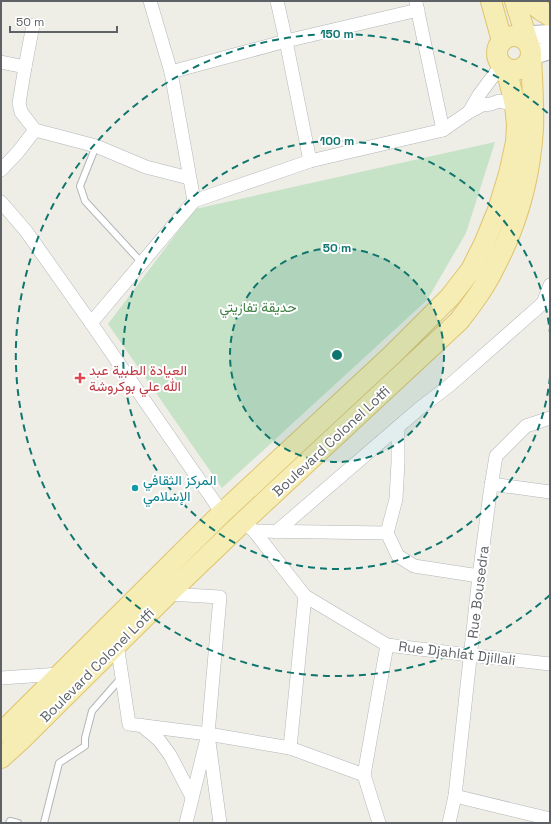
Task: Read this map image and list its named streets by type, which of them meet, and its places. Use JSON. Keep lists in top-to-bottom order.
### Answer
{
  "streets": {
    "main road": ["Boulevard Colonel Lotfi"],
    "street": ["Rue Bousedra", "Rue Djahlat Djillali"]
  },
  "crossings": [
    ["Boulevard Colonel Lotfi", "Rue Djahlat Djillali"],
    ["Rue Bousedra", "Rue Djahlat Djillali"]
  ],
  "parks": ["حديقة تفاريتي"],
  "places": {
    "health": ["العيادة الطبية عبد الله علي بوكروشة"],
    "other": ["المركز الثقافي الإسلامي"]
  },
  "scale_bar": "50 m",
  "rings": ["150 m", "100 m", "50 m"]
}
